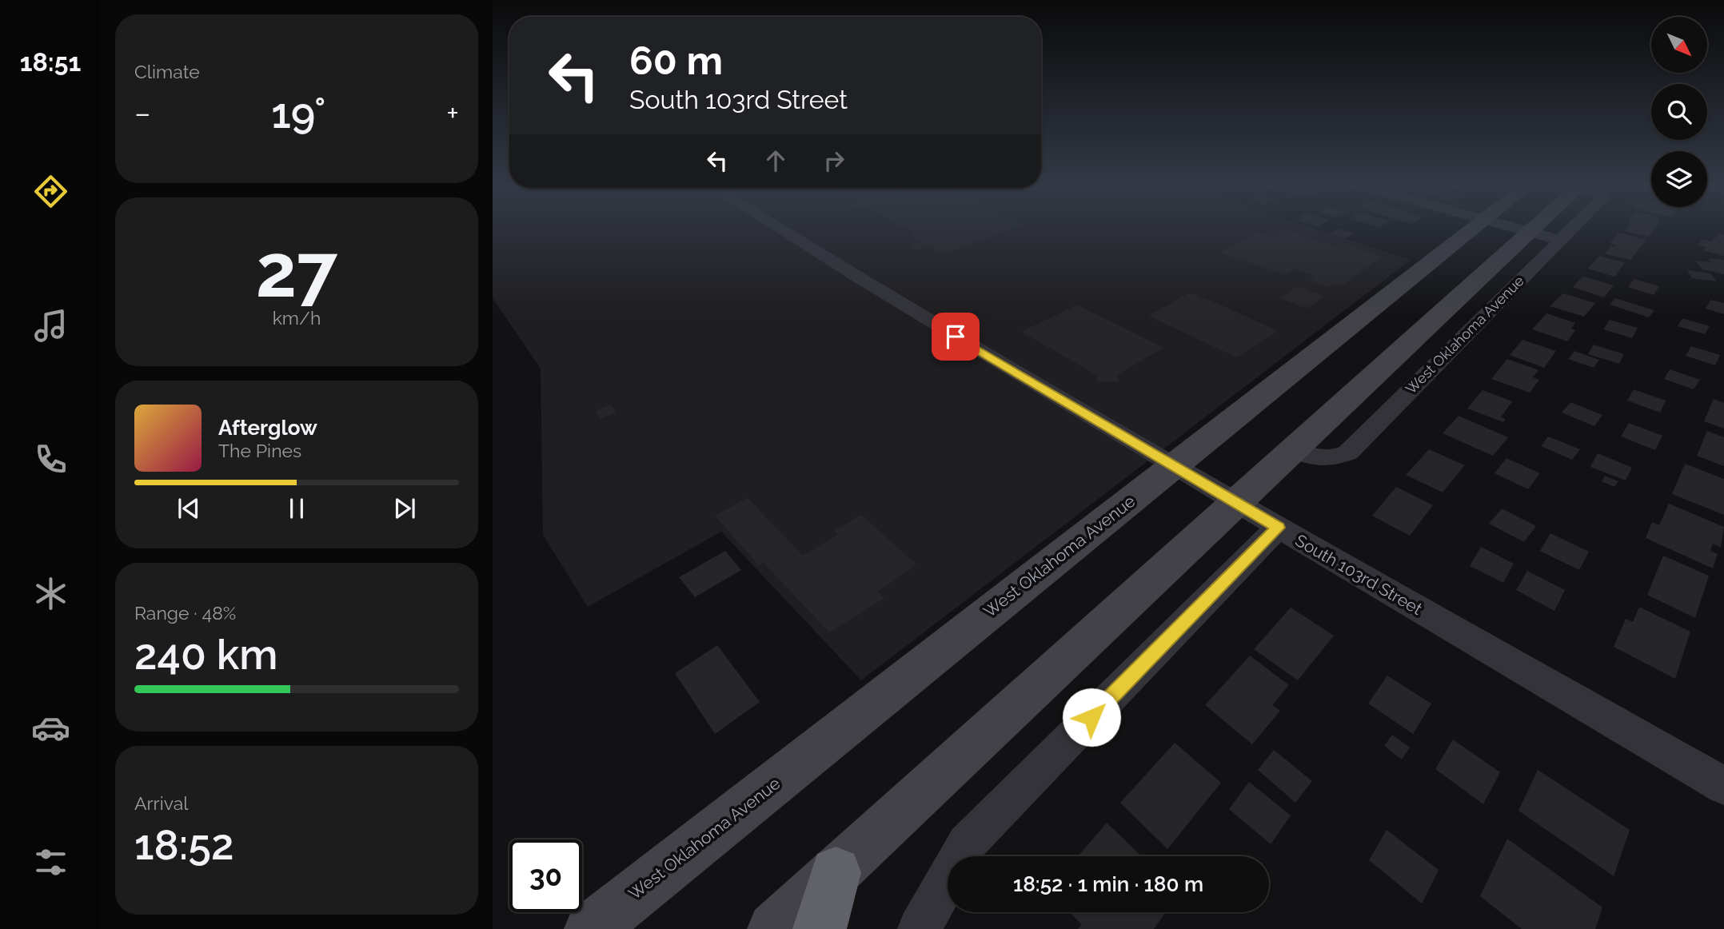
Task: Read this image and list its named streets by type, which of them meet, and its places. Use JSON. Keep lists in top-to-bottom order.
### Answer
{
  "streets": {
    "main road": ["West Oklahoma Avenue"],
    "street": ["South 103rd Street"]
  },
  "crossings": [
    ["West Oklahoma Avenue", "South 103rd Street"]
  ],
  "north": "bottom right",
  "page": {
    "tabs": "18:51",
    "tile": [
      "Climate",
      ["27", "km/h"],
      ["Range · 48%", "240 km"],
      ["Arrival", "18:52"]
    ],
    "turn": ["60 m", "South 103rd Street"],
    "heat": ["−", "19°", "+"],
    "song": ["Afterglow", "The Pines"],
    "limit": "30",
    "trip": "18:52 · 1 min · 180 m"
  }
}
